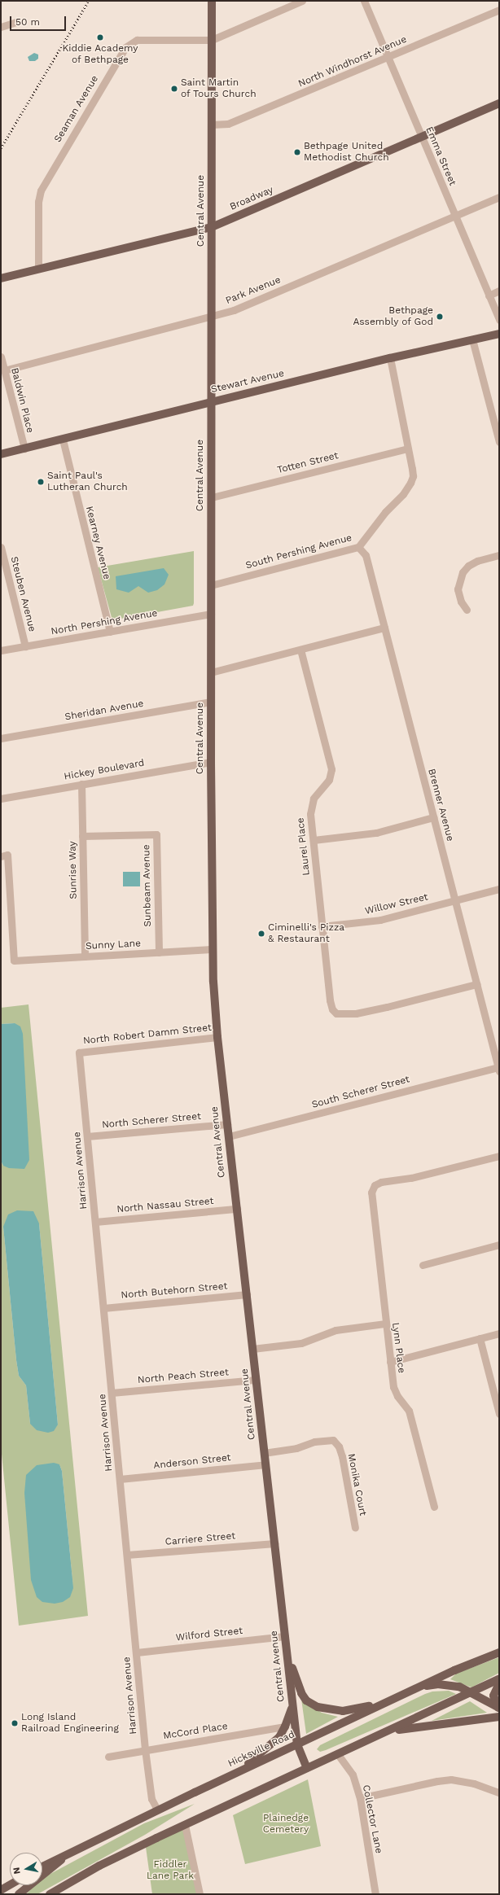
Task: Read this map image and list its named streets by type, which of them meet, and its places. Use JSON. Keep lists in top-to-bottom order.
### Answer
{
  "streets": {
    "main road": [
      "Broadway",
      "Central Avenue",
      "Stewart Avenue",
      "Hicksville Road"
    ],
    "street": [
      "North Windhorst Avenue",
      "Seaman Avenue",
      "Emma Street",
      "Park Avenue",
      "Baldwin Place",
      "Totten Street",
      "Kearney Avenue",
      "South Pershing Avenue",
      "Steuben Avenue",
      "North Pershing Avenue",
      "Sheridan Avenue",
      "Hickey Boulevard",
      "Brenner Avenue",
      "Laurel Place",
      "Sunrise Way",
      "Sunbeam Avenue",
      "Willow Street",
      "Sunny Lane",
      "North Robert Damm Street",
      "South Scherer Street",
      "North Scherer Street",
      "Harrison Avenue",
      "North Nassau Street",
      "North Butehorn Street",
      "Lynn Place",
      "North Peach Street",
      "Anderson Street",
      "Monika Court",
      "Carriere Street",
      "Wilford Street",
      "McCord Place",
      "Collector Lane"
    ]
  },
  "crossings": [
    ["North Windhorst Avenue", "Emma Street"],
    ["North Windhorst Avenue", "Central Avenue"],
    ["Seaman Avenue", "Broadway"],
    ["Seaman Avenue", "Central Avenue"],
    ["Emma Street", "Broadway"],
    ["Emma Street", "Park Avenue"],
    ["Broadway", "Central Avenue"],
    ["Central Avenue", "Park Avenue"],
    ["Central Avenue", "Stewart Avenue"],
    ["Central Avenue", "Totten Street"],
    ["Central Avenue", "South Pershing Avenue"],
    ["Central Avenue", "North Pershing Avenue"],
    ["Central Avenue", "Sheridan Avenue"],
    ["Central Avenue", "Hickey Boulevard"],
    ["Central Avenue", "Sunny Lane"],
    ["Central Avenue", "North Robert Damm Street"],
    ["Central Avenue", "South Scherer Street"],
    ["Central Avenue", "North Scherer Street"],
    ["Central Avenue", "North Nassau Street"],
    ["Central Avenue", "North Butehorn Street"],
    ["Central Avenue", "North Peach Street"],
    ["Central Avenue", "Anderson Street"],
    ["Central Avenue", "Monika Court"],
    ["Central Avenue", "Carriere Street"],
    ["Central Avenue", "Wilford Street"],
    ["Central Avenue", "Hicksville Road"],
    ["Park Avenue", "Baldwin Place"],
    ["Stewart Avenue", "Baldwin Place"],
    ["Stewart Avenue", "Kearney Avenue"],
    ["Stewart Avenue", "South Pershing Avenue"],
    ["Totten Street", "South Pershing Avenue"],
    ["Kearney Avenue", "North Pershing Avenue"],
    ["South Pershing Avenue", "Brenner Avenue"],
    ["Steuben Avenue", "North Pershing Avenue"],
    ["Hickey Boulevard", "Sunrise Way"],
    ["Brenner Avenue", "Laurel Place"],
    ["Brenner Avenue", "Willow Street"],
    ["Brenner Avenue", "South Scherer Street"],
    ["Laurel Place", "Willow Street"],
    ["Sunrise Way", "Sunbeam Avenue"],
    ["Sunrise Way", "Sunny Lane"],
    ["Sunbeam Avenue", "Sunny Lane"],
    ["North Robert Damm Street", "Harrison Avenue"],
    ["North Scherer Street", "Harrison Avenue"],
    ["Harrison Avenue", "North Nassau Street"],
    ["Harrison Avenue", "North Butehorn Street"],
    ["Harrison Avenue", "North Peach Street"],
    ["Harrison Avenue", "Anderson Street"],
    ["Harrison Avenue", "Carriere Street"],
    ["Harrison Avenue", "Wilford Street"],
    ["Harrison Avenue", "McCord Place"],
    ["Harrison Avenue", "Hicksville Road"]
  ],
  "parks": ["Plainedge Cemetery", "Fiddler Lane Park"],
  "places": [
    "Kiddie Academy of Bethpage",
    "Saint Martin of Tours Church",
    "Bethpage United Methodist Church",
    "Bethpage Assembly of God",
    "Saint Paul's Lutheran Church",
    "Ciminelli's Pizza & Restaurant",
    "Long Island Railroad Engineering"
  ],
  "scale_bar": "50 m",
  "north": "left"
}
